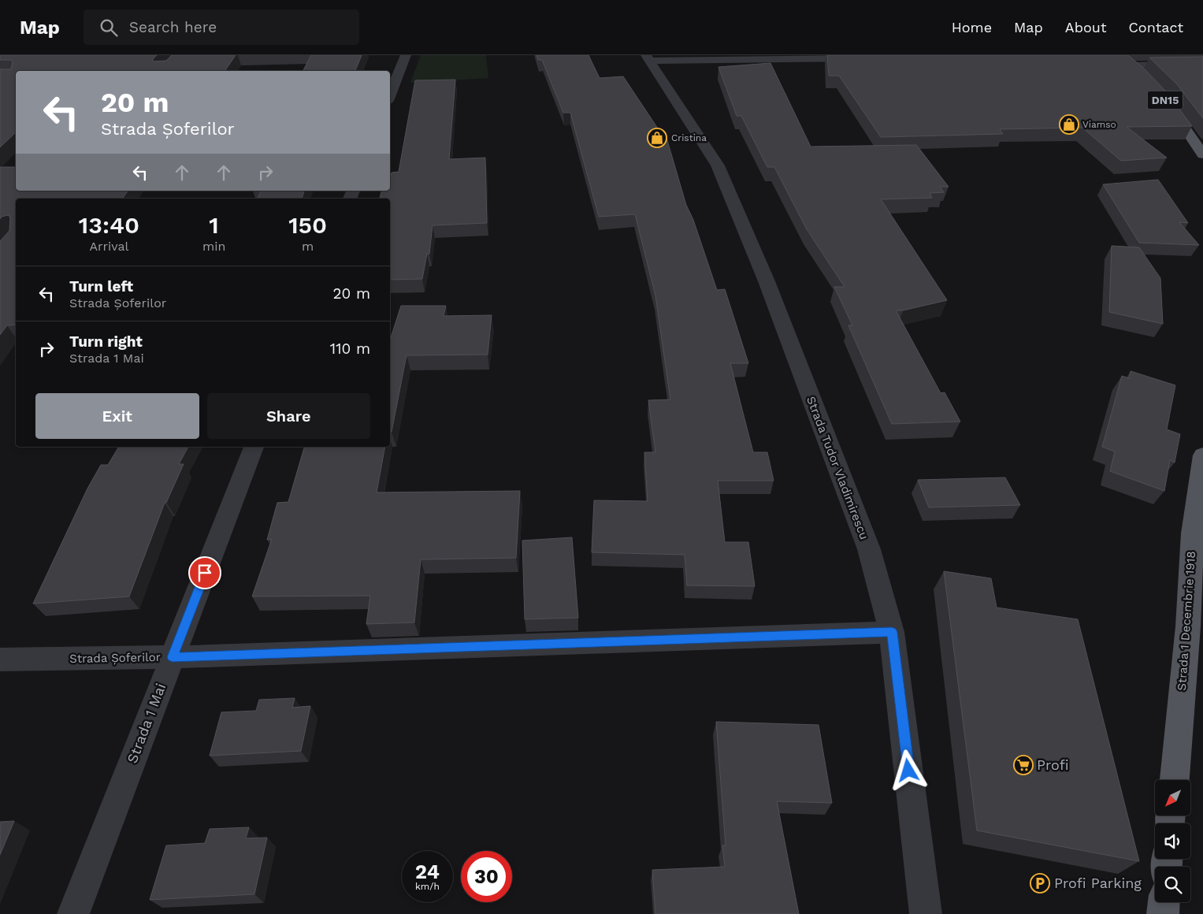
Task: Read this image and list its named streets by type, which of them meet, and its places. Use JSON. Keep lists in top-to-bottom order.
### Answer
{
  "streets": {
    "main road": ["DN15", "Strada 1 Decembrie 1918"],
    "street": ["Strada Tudor Vladimirescu", "Strada Șoferilor", "Strada 1 Mai"]
  },
  "crossings": [
    ["Strada Tudor Vladimirescu", "Strada Șoferilor"],
    ["Strada Șoferilor", "Strada 1 Mai"]
  ],
  "places": {
    "shop": ["Viamso", "Cristina"],
    "supermarket": ["Profi"],
    "parking": ["Profi Parking"]
  },
  "north": "bottom left",
  "page": {
    "header": "Map",
    "search": "Search here",
    "nav": [
      "Home",
      "Map",
      "About",
      "Contact"
    ],
    "turn": ["20 m", "Strada Șoferilor"],
    "eta": [
      "13:40",
      "Arrival",
      "1",
      "min",
      "150",
      "m"
    ],
    "list": [
      {
        "name": "Turn left",
        "note": "Strada Șoferilor",
        "value": "20 m"
      },
      {
        "name": "Turn right",
        "note": "Strada 1 Mai",
        "value": "110 m"
      }
    ],
    "buttons": ["Exit", "Share"],
    "speed": "24 km/h",
    "limit": "30"
  }
}
